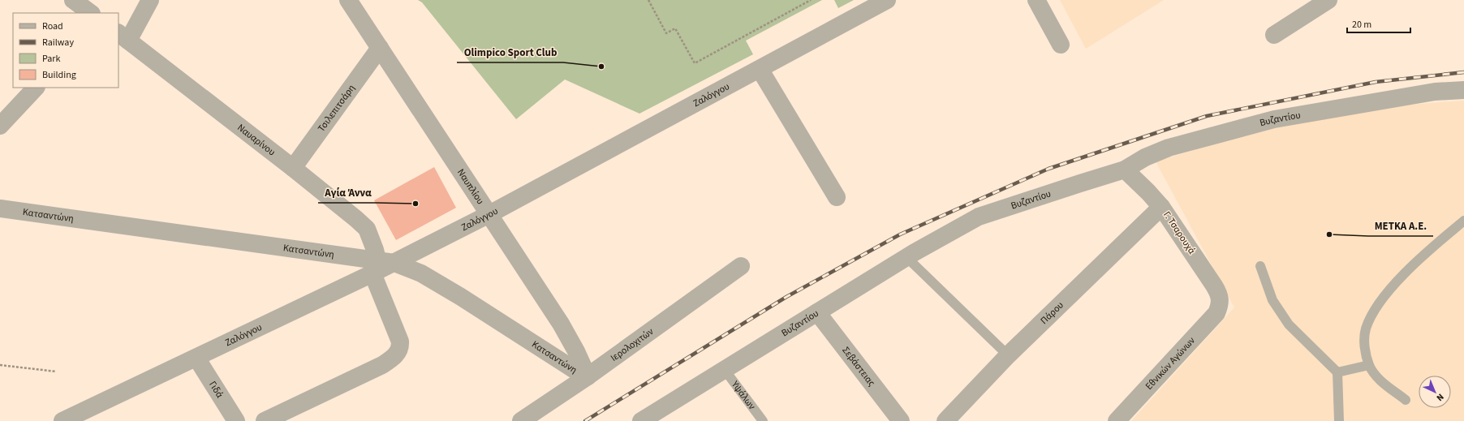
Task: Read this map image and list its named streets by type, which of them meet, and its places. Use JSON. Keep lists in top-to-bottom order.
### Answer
{
  "streets": {
    "street": [
      "Ζαλόγγου",
      "Τσιλεπιτσάρη",
      "Βυζαντίου",
      "Ναυαρίνου",
      "Ναυπλίου",
      "Κατσαντώνη",
      "Γ. Τσαρουχά",
      "Πάρου",
      "Ιερολοχιτών",
      "Εθνικών Αγώνων",
      "Σεβάστειας",
      "Γιδά"
    ],
    "lane": ["Υψάλων"]
  },
  "crossings": [
    ["Ζαλόγγου", "Ναυαρίνου"],
    ["Ζαλόγγου", "Ναυπλίου"],
    ["Ζαλόγγου", "Κατσαντώνη"],
    ["Ζαλόγγου", "Γιδά"],
    ["Τσιλεπιτσάρη", "Ναυαρίνου"],
    ["Τσιλεπιτσάρη", "Ναυπλίου"],
    ["Βυζαντίου", "Γ. Τσαρουχά"],
    ["Βυζαντίου", "Σεβάστειας"],
    ["Βυζαντίου", "Υψάλων"],
    ["Ναυαρίνου", "Κατσαντώνη"],
    ["Ναυπλίου", "Κατσαντώνη"],
    ["Ναυπλίου", "Ιερολοχιτών"],
    ["Κατσαντώνη", "Ιερολοχιτών"],
    ["Γ. Τσαρουχά", "Πάρου"],
    ["Γ. Τσαρουχά", "Εθνικών Αγώνων"]
  ],
  "places": ["Olimpico Sport Club", "Αγία Άννα", "ΜΕΤΚΑ Α.Ε."],
  "legend": [
    "Road",
    "Railway",
    "Park",
    "Building"
  ],
  "scale_bar": "20 m",
  "north": "bottom right"
}
